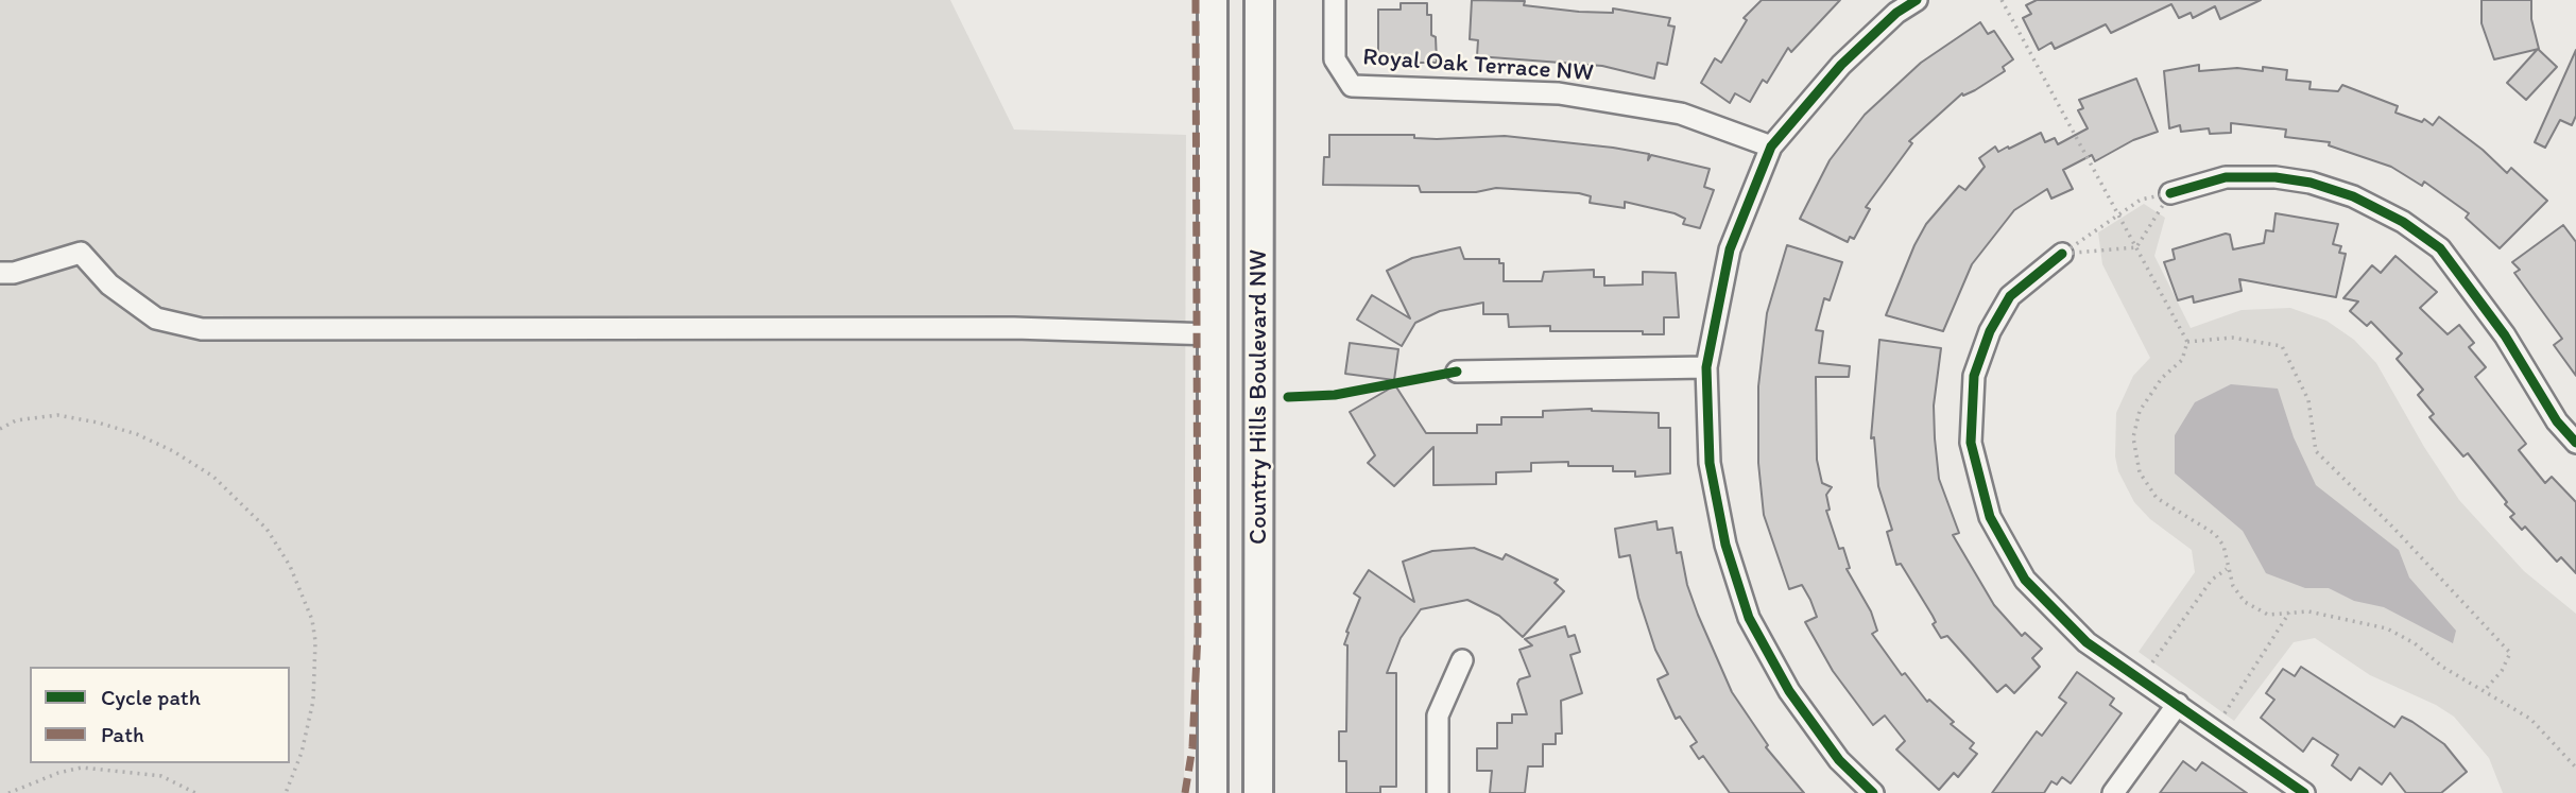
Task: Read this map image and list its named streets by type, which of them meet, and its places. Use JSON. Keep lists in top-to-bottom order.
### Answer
{
  "streets": {
    "main road": ["Country Hills Boulevard NW"],
    "street": ["Royal Oak Terrace NW"]
  },
  "legend": ["Cycle path", "Path"]
}
